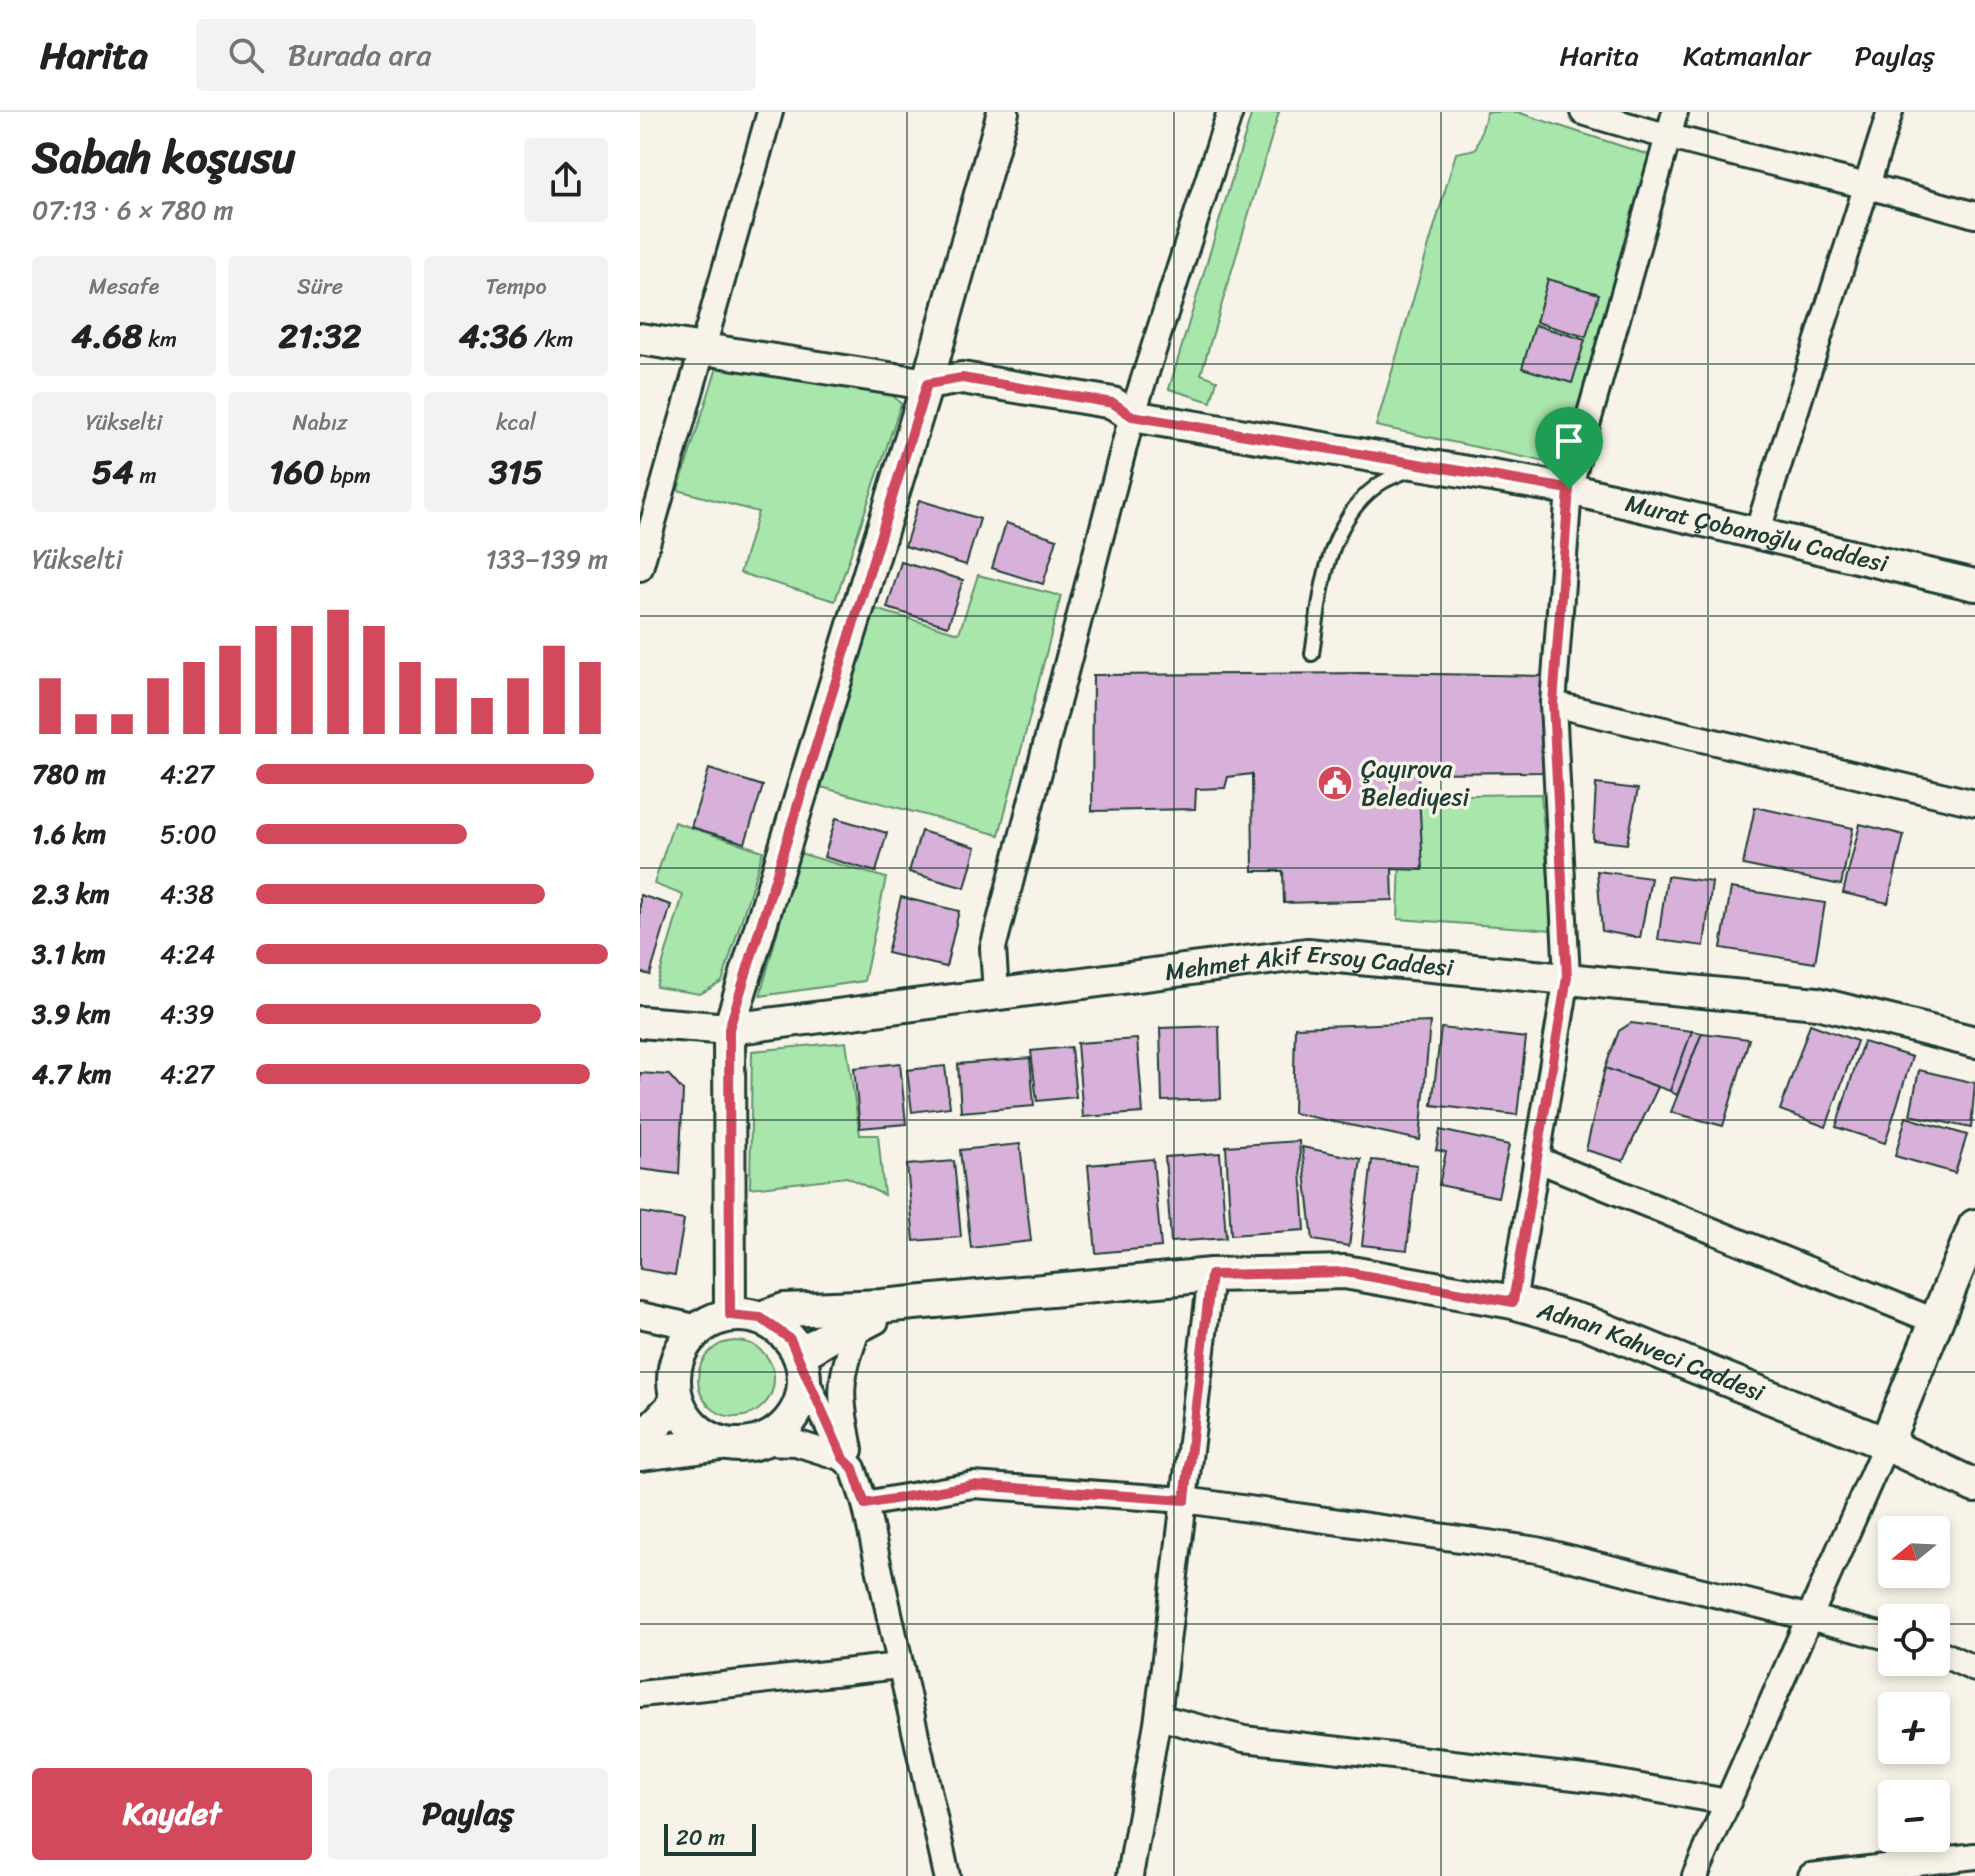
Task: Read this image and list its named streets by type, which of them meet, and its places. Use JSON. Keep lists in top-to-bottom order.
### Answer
{
  "streets": {
    "main road": ["Adnan Kahveci Caddesi"],
    "street": ["Murat Çobanoğlu Caddesi", "Mehmet Akif Ersoy Caddesi"]
  },
  "places": {
    "public building": ["Çayırova Belediyesi"]
  },
  "scale_bar": "20 m",
  "north": "left",
  "page": {
    "header": "Harita",
    "search": "Burada ara",
    "nav": ["Harita", "Katmanlar", "Paylaş"],
    "heading": ["Sabah koşusu", "07:13 · 6 × 780 m"],
    "stats": [
      ["Mesafe", "4.68 km"],
      ["Süre", "21:32"],
      ["Tempo", "4:36 /km"],
      ["Yükselti", "54 m"],
      ["Nabız", "160 bpm"],
      ["kcal", "315"]
    ],
    "chart": ["Yükselti", "133–139 m"],
    "list": [
      {
        "name": "780 m",
        "note": "4:27"
      },
      {
        "name": "1.6 km",
        "note": "5:00"
      },
      {
        "name": "2.3 km",
        "note": "4:38"
      },
      {
        "name": "3.1 km",
        "note": "4:24"
      },
      {
        "name": "3.9 km",
        "note": "4:39"
      },
      {
        "name": "4.7 km",
        "note": "4:27"
      }
    ],
    "map_buttons": ["+", "−"],
    "buttons": ["Kaydet", "Paylaş"],
    "scale": "20 m"
  }
}
